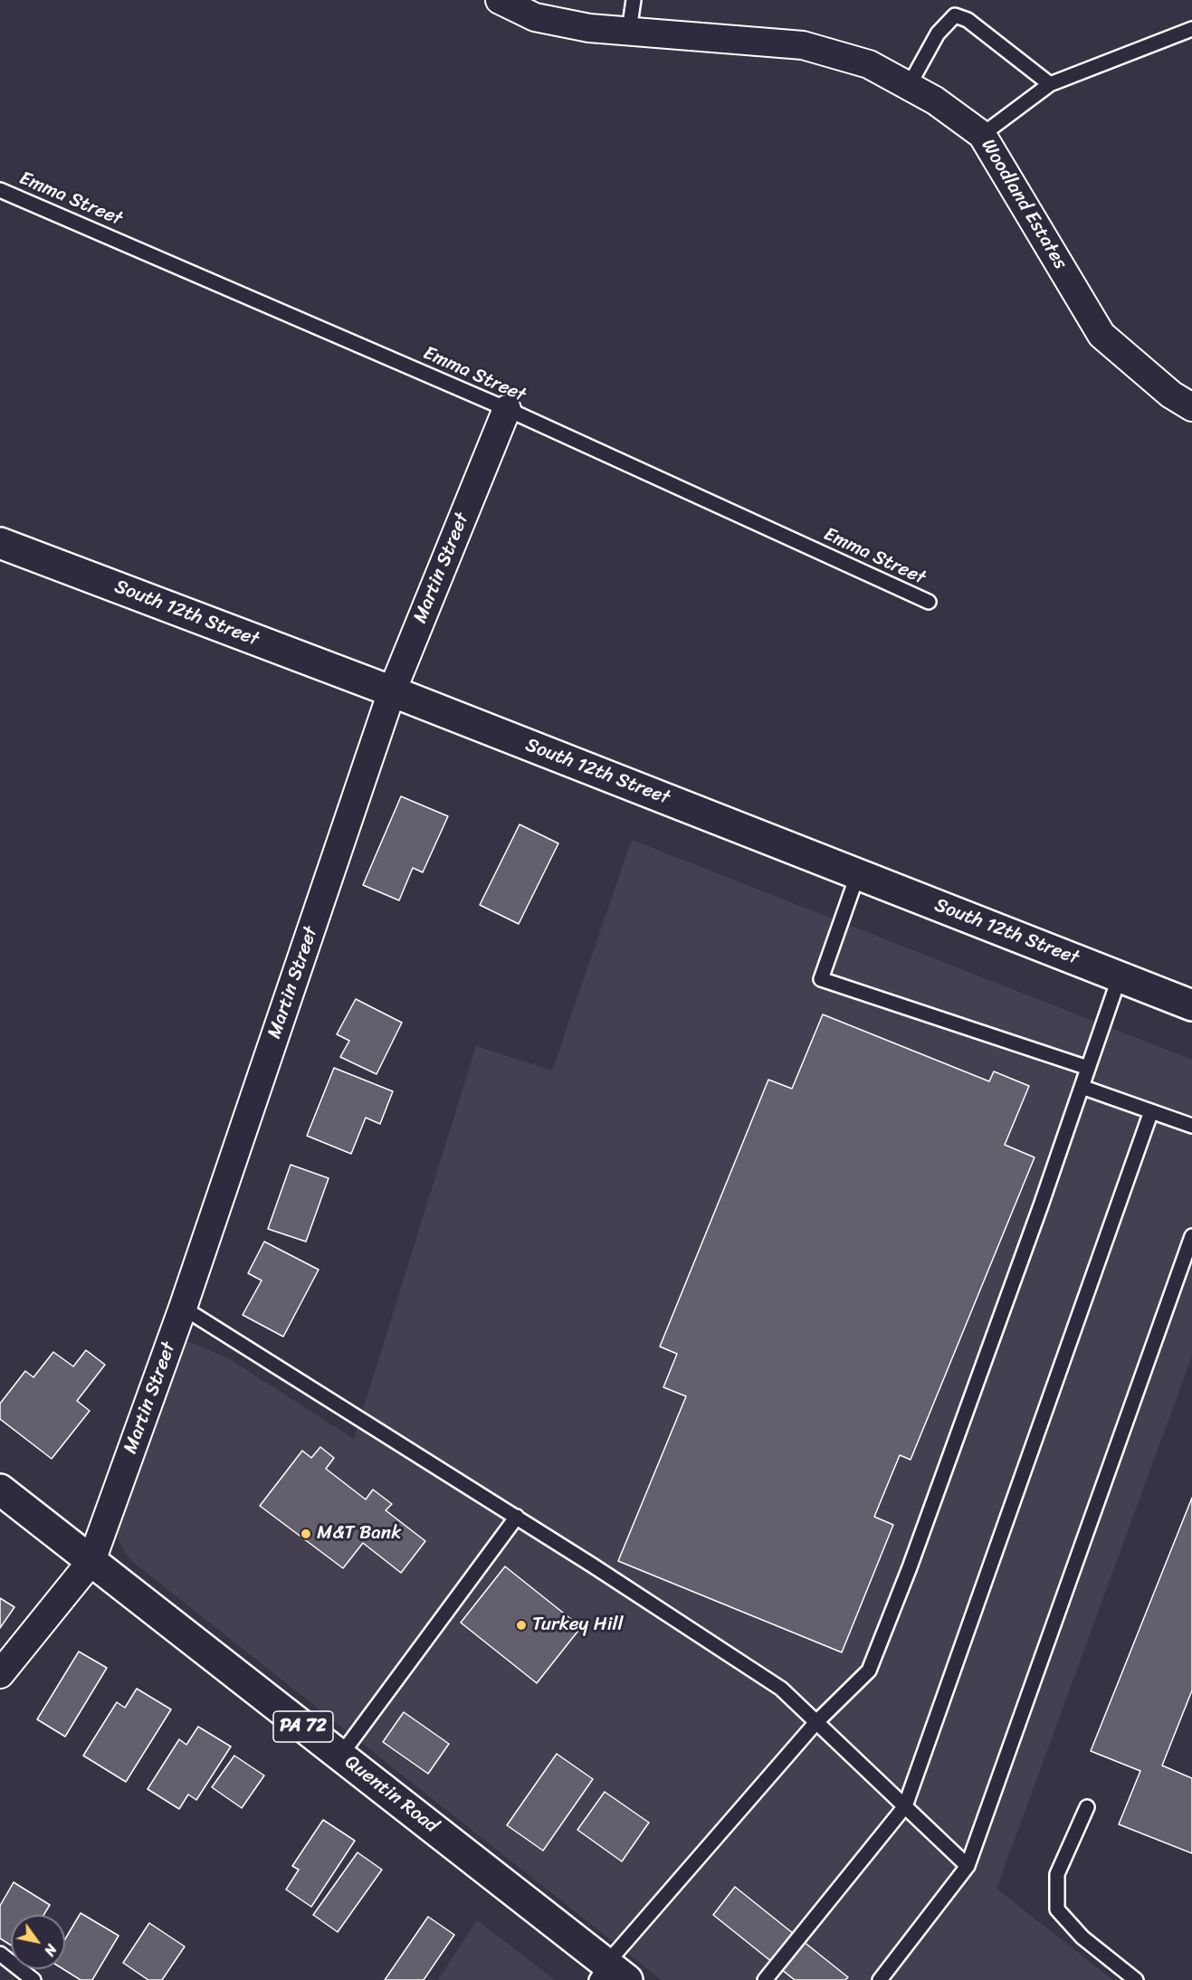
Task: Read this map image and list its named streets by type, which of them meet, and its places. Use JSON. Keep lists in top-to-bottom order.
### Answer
{
  "streets": {
    "main road": ["South 12th Street", "PA 72", "Quentin Road"],
    "street": ["Woodland Estates", "Martin Street"],
    "lane": ["Emma Street"]
  },
  "crossings": [
    ["Emma Street", "Martin Street"],
    ["Martin Street", "South 12th Street"],
    ["Martin Street", "Quentin Road"]
  ],
  "places": ["M&T Bank", "Turkey Hill"],
  "north": "bottom right"
}
